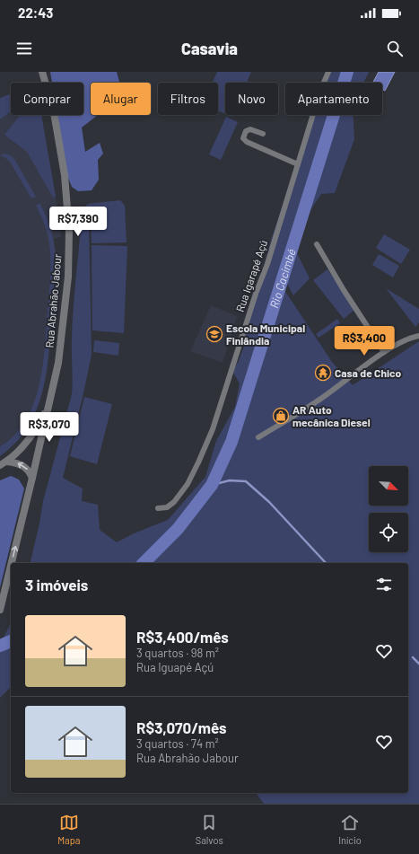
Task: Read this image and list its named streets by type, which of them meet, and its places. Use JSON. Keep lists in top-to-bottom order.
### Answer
{
  "streets": {
    "street": ["Rua Igarapé Açú", "Rua Abrahão Jabour"]
  },
  "water": ["Rio Cacimbé"],
  "places": {
    "school or university": ["Escola Municipal Finlândia"],
    "temple": ["Casa de Chico"],
    "shop": ["AR Auto mecânica Diesel"]
  },
  "north": "bottom right",
  "page": {
    "status": "22:43",
    "header": "Casavia",
    "chip": [
      "Comprar",
      "Alugar",
      "Filtros",
      "Novo",
      "Apartamento"
    ],
    "price": ["R$7,390", "R$3,400", "R$3,070"],
    "heading": "3 imóveis",
    "list": [
      {
        "name": "R$3,400/mês",
        "note": "3 quartos · 98 m² · Rua Iguapé Açú"
      },
      {
        "name": "R$3,070/mês",
        "note": "3 quartos · 74 m² · Rua Abrahão Jabour"
      }
    ],
    "tabs": ["Mapa", "Salvos", "Início"]
  }
}
